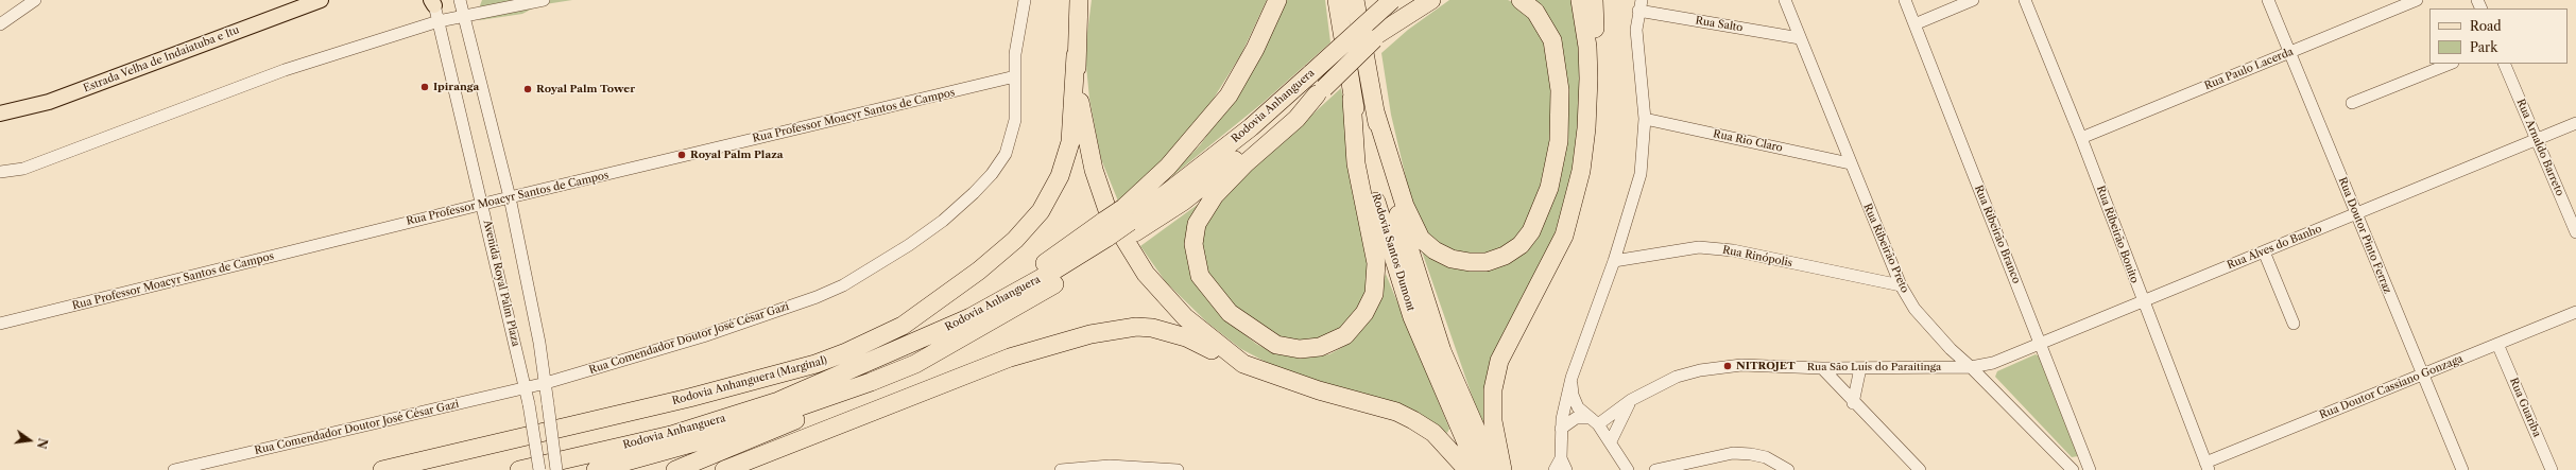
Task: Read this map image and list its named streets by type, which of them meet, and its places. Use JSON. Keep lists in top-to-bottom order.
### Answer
{
  "streets": {
    "highway": ["Rodovia Anhanguera", "Rodovia Santos Dumont", "Rodovia Anhanguera (Marginal)"],
    "main road": ["Estrada Velha de Indaiatuba e Itu"],
    "street": [
      "Rua Salto",
      "Rua Paulo Lacerda",
      "Rua Professor Moacyr Santos de Campos",
      "Rua Rio Claro",
      "Rua Arnaldo Barreto",
      "Rua Ribeirão Branco",
      "Rua Ribeirão Bonito",
      "Rua Doutor Pinto Ferraz",
      "Rua Alves do Banho",
      "Rua Ribeirão Preto",
      "Rua Rinópolis",
      "Avenida Royal Palm Plaza",
      "Rua Comendador Doutor José César Gazi",
      "Rua São Luís do Paraitinga",
      "Rua Doutor Cassiano Gonzaga",
      "Rua Guariba"
    ]
  },
  "crossings": [
    ["Rua Salto", "Rua Ribeirão Preto"],
    ["Rua Paulo Lacerda", "Rua Ribeirão Bonito"],
    ["Rua Paulo Lacerda", "Rua Doutor Pinto Ferraz"],
    ["Rua Professor Moacyr Santos de Campos", "Avenida Royal Palm Plaza"],
    ["Rua Professor Moacyr Santos de Campos", "Rua Comendador Doutor José César Gazi"],
    ["Rua Rio Claro", "Rua Ribeirão Preto"],
    ["Rua Arnaldo Barreto", "Rua Alves do Banho"],
    ["Rua Ribeirão Branco", "Rua Alves do Banho"],
    ["Rua Ribeirão Bonito", "Rua Alves do Banho"],
    ["Rua Ribeirão Bonito", "Rua Doutor Cassiano Gonzaga"],
    ["Rua Doutor Pinto Ferraz", "Rua Alves do Banho"],
    ["Rua Doutor Pinto Ferraz", "Rua Doutor Cassiano Gonzaga"],
    ["Rua Alves do Banho", "Rua Ribeirão Preto"],
    ["Rua Alves do Banho", "Rua São Luís do Paraitinga"],
    ["Rua Ribeirão Preto", "Rua Rinópolis"],
    ["Rua Ribeirão Preto", "Rua São Luís do Paraitinga"],
    ["Avenida Royal Palm Plaza", "Rua Comendador Doutor José César Gazi"],
    ["Rua Doutor Cassiano Gonzaga", "Rua Guariba"]
  ],
  "places": [
    "Ipiranga",
    "Royal Palm Tower",
    "Royal Palm Plaza",
    "NITROJET"
  ],
  "legend": ["Road", "Park"],
  "north": "right"
}
